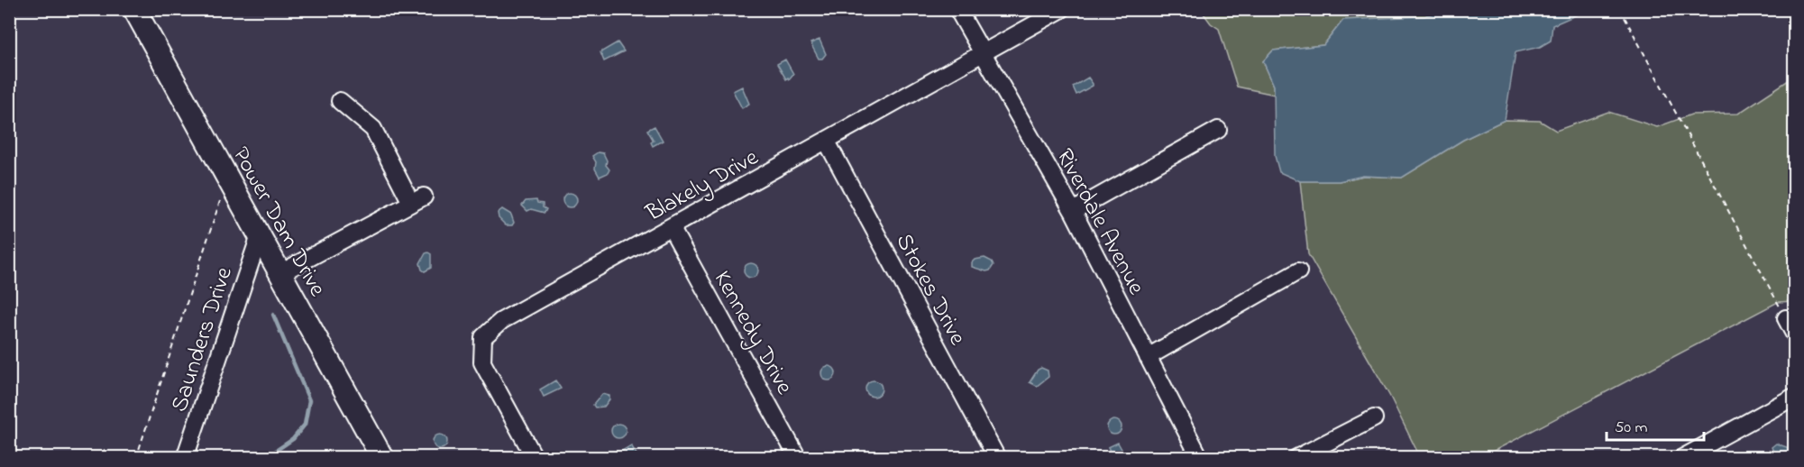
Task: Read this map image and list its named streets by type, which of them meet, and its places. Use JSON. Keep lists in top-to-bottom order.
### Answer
{
  "streets": {
    "main road": ["Power Dam Drive"],
    "street": [
      "Blakely Drive",
      "Riverdale Avenue",
      "Stokes Drive",
      "Kennedy Drive",
      "Saunders Drive"
    ]
  },
  "crossings": [
    ["Blakely Drive", "Riverdale Avenue"],
    ["Blakely Drive", "Stokes Drive"],
    ["Blakely Drive", "Kennedy Drive"],
    ["Power Dam Drive", "Saunders Drive"]
  ],
  "scale_bar": "50 m"
}
